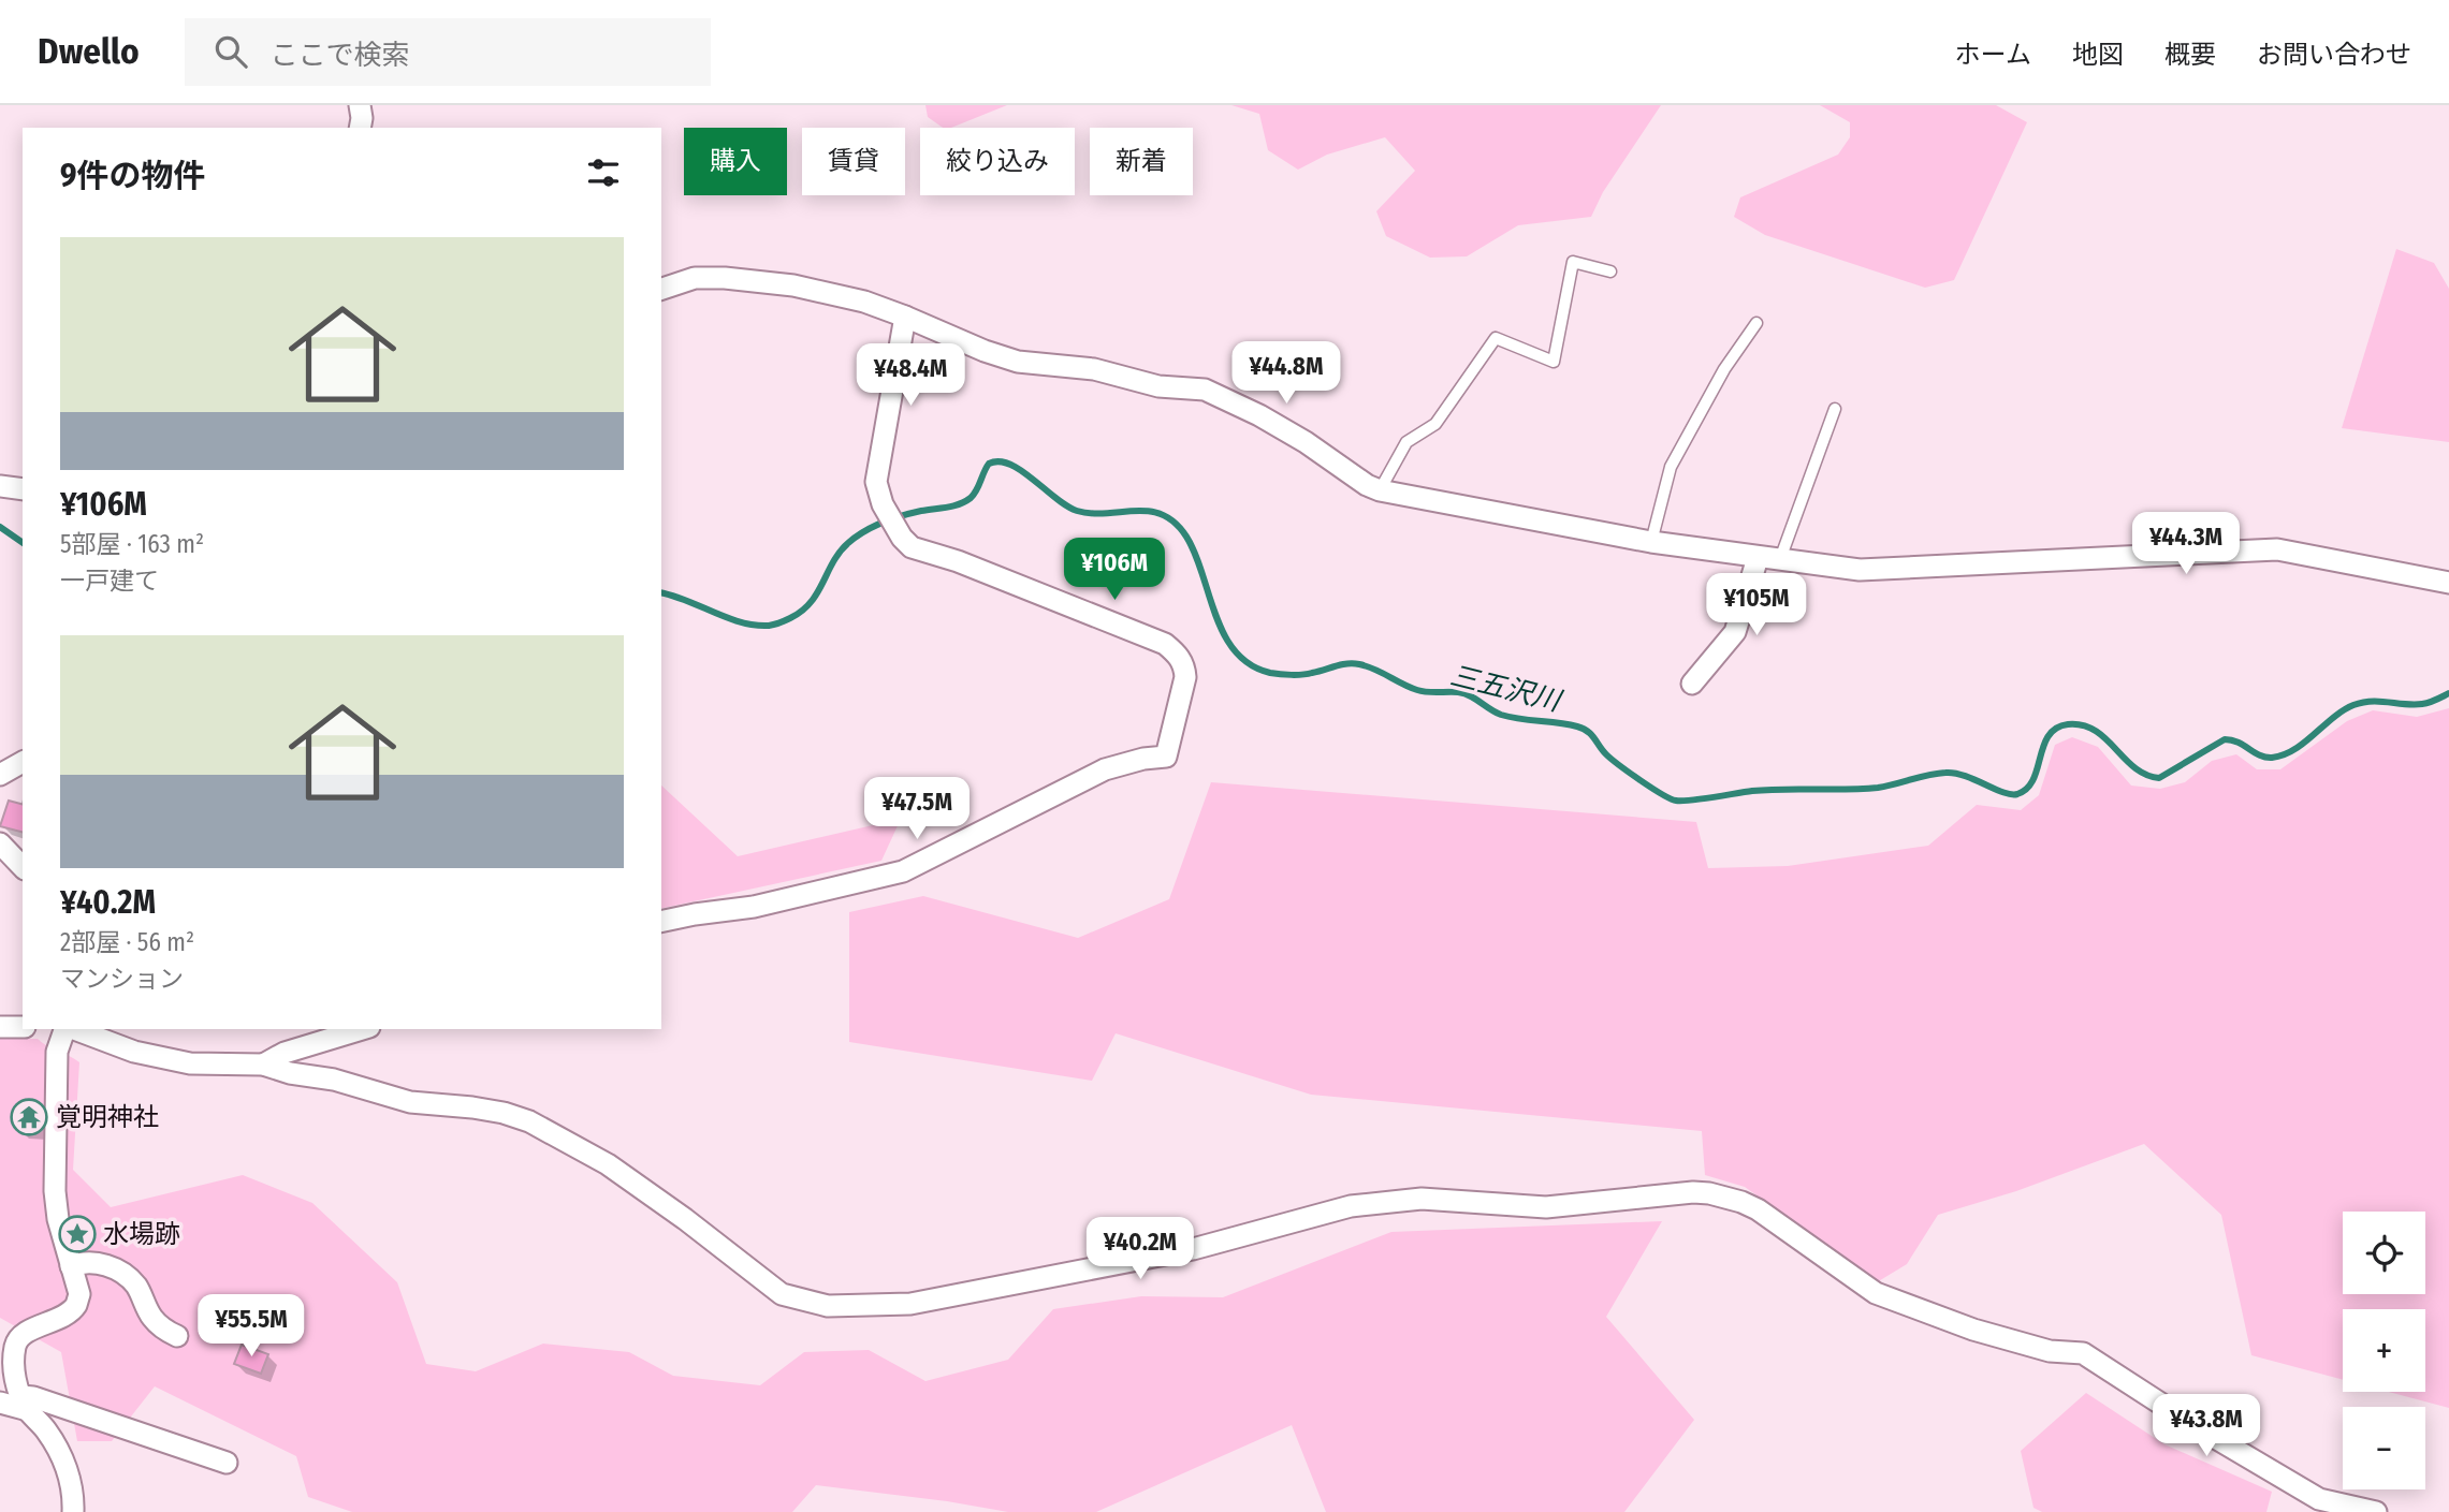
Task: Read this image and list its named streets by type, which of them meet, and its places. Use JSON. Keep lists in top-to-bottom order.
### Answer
{
  "water": ["三五沢川"],
  "places": {
    "temple": ["覚明神社"],
    "place": ["水場跡"]
  },
  "page": {
    "header": "Dwello",
    "search": "ここで検索",
    "nav": [
      "ホーム",
      "地図",
      "概要",
      "お問い合わせ"
    ],
    "chip": [
      "購入",
      "賃貸",
      "絞り込み",
      "新着"
    ],
    "heading": "9件の物件",
    "list": [
      {
        "name": "¥106M",
        "note": "5部屋 · 163 m² · 一戸建て"
      },
      {
        "name": "¥40.2M",
        "note": "2部屋 · 56 m² · マンション"
      }
    ],
    "price": [
      "¥44.8M",
      "¥48.4M",
      "¥44.3M",
      "¥106M",
      "¥105M",
      "¥47.5M",
      "¥40.2M",
      "¥55.5M",
      "¥43.8M"
    ],
    "map_buttons": ["+", "−"]
  }
}
